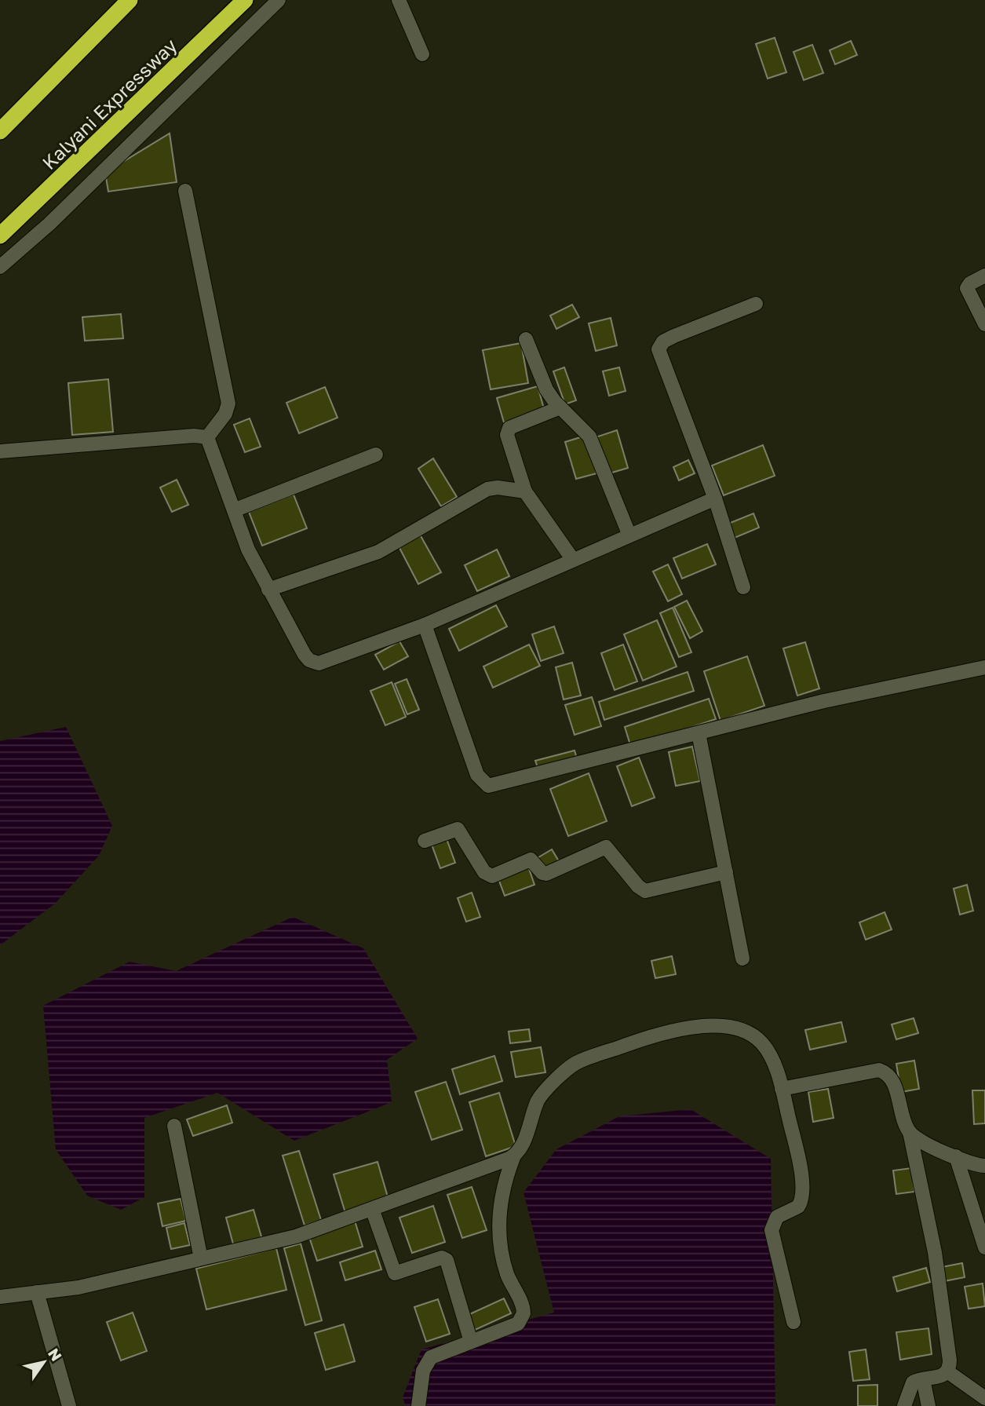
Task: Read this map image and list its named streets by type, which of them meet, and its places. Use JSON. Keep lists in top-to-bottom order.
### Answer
{
  "streets": {
    "highway": ["Kalyani Expressway"]
  },
  "north": "top right"
}
